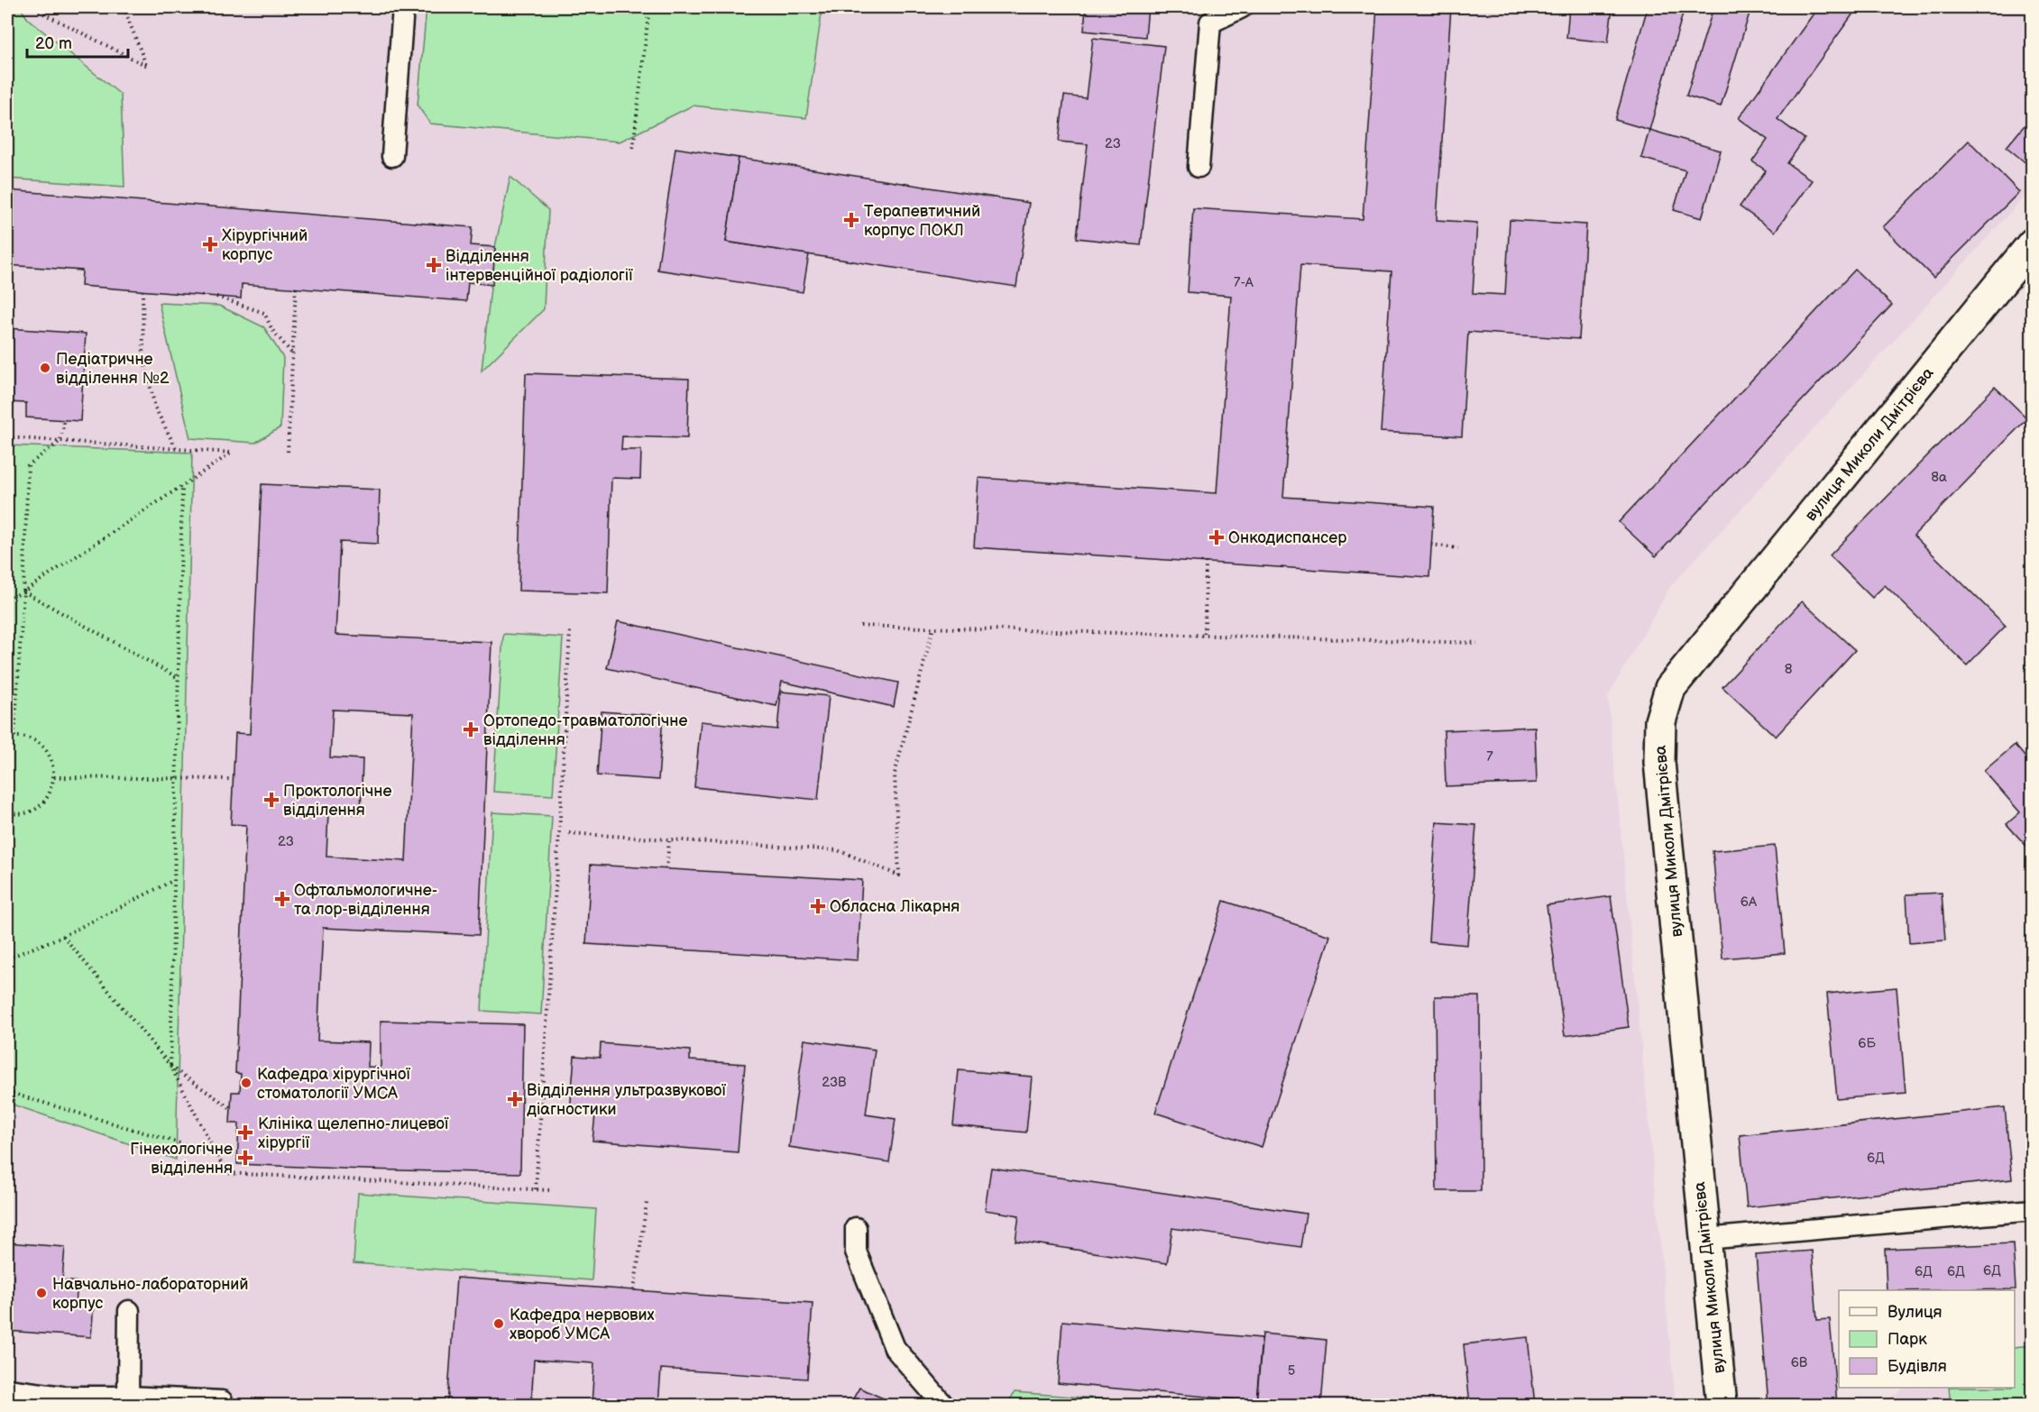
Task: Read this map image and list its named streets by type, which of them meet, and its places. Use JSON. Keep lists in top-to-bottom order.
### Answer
{
  "streets": {
    "street": ["вулиця Миколи Дмітрієва"]
  },
  "places": {
    "health": [
      "Терапевтичний корпус ПОКЛ",
      "Хірургічний корпус",
      "Відділення інтервенційної радіології",
      "Онкодиспансер",
      "Ортопедо-травматологічне відділення",
      "Проктологічне відділення",
      "Офтальмологичне- та лор-відділення",
      "Обласна Лікарня",
      "Відділення ультразвукової діагностики",
      "Клініка щелепно-лицевої хірургії",
      "Гінекологічне відділення"
    ],
    "other": [
      "Педіатричне відділення №2",
      "Кафедра хірургічної стоматології УМСА",
      "Навчально-лабораторний корпус",
      "Кафедра нервових хвороб УМСА"
    ]
  },
  "house_numbers": [
    "23",
    "7-А",
    "8а",
    "8",
    "7",
    "23",
    "6А",
    "6Б",
    "23В",
    "6Д",
    "6Д",
    "6Д",
    "6Д",
    "6В",
    "5"
  ],
  "legend": ["Вулиця", "Парк", "Будівля"],
  "scale_bar": "20 m"
}
